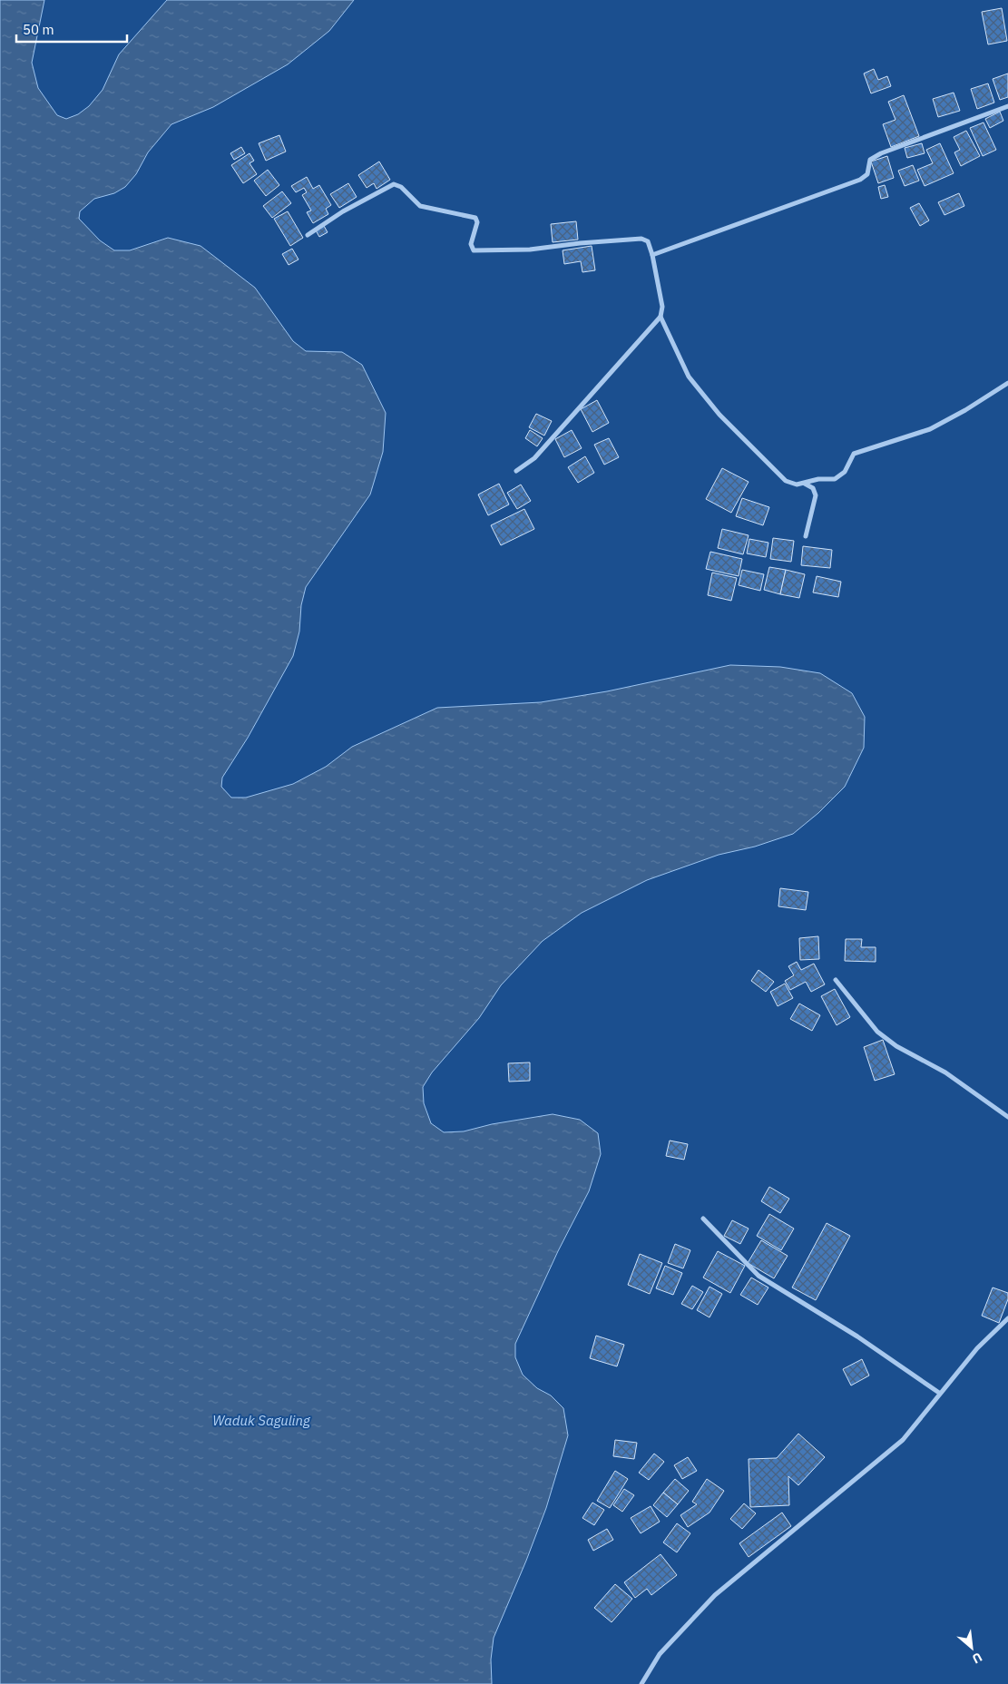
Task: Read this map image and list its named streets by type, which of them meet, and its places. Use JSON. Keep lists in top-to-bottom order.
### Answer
{
  "water": ["Waduk Saguling"],
  "scale_bar": "50 m",
  "north": "bottom right"
}
